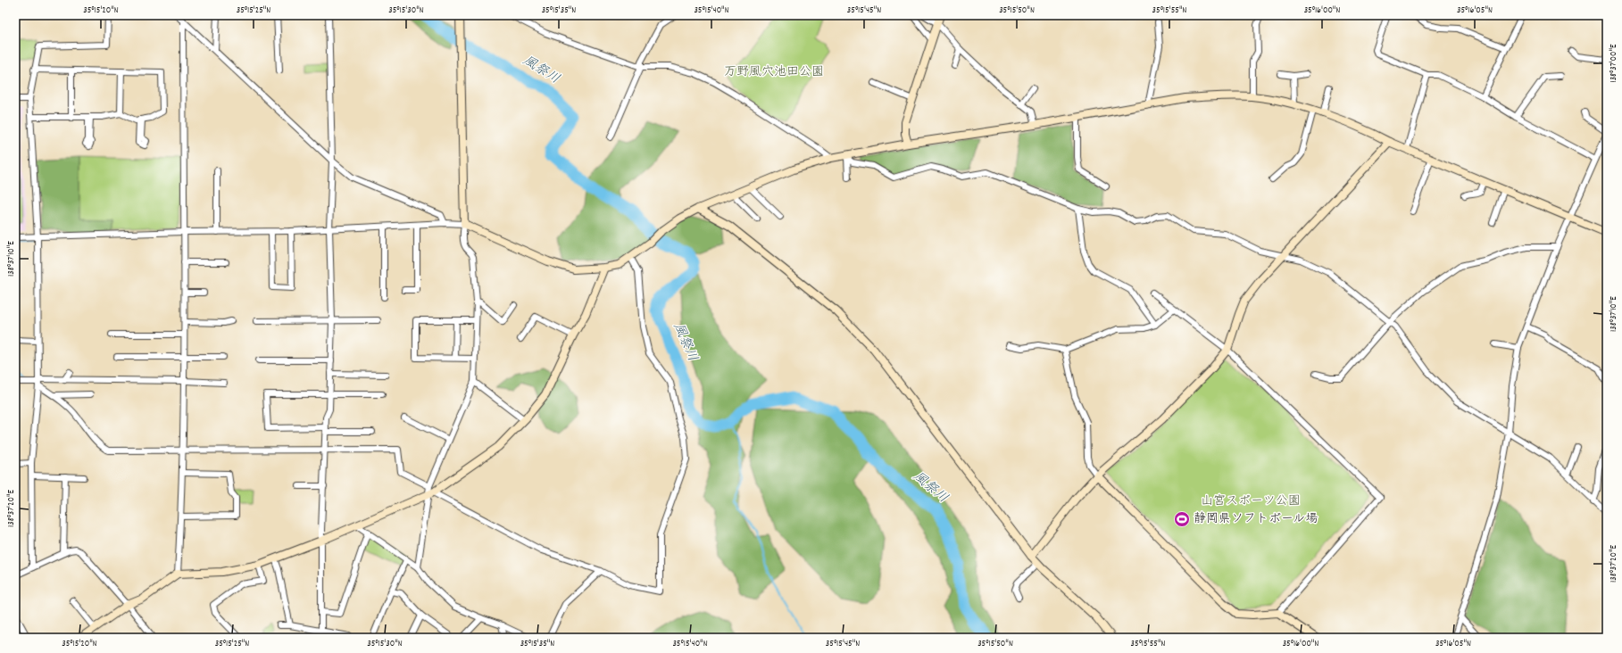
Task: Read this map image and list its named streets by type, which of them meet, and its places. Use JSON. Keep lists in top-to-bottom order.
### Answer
{
  "water": ["風祭川"],
  "parks": ["万野風穴池田公園", "山宮スポーツ公園"],
  "places": {
    "sports": ["静岡県ソフトボール場"]
  },
  "coordinates": [
    "35°15'20\"N",
    "35°15'25\"N",
    "35°15'30\"N",
    "35°15'35\"N",
    "35°15'40\"N",
    "35°15'45\"N",
    "35°15'50\"N",
    "35°15'55\"N",
    "35°16'00\"N",
    "35°16'05\"N",
    "138°37'00\"E",
    "138°37'10\"E",
    "138°37'20\"E"
  ]
}
